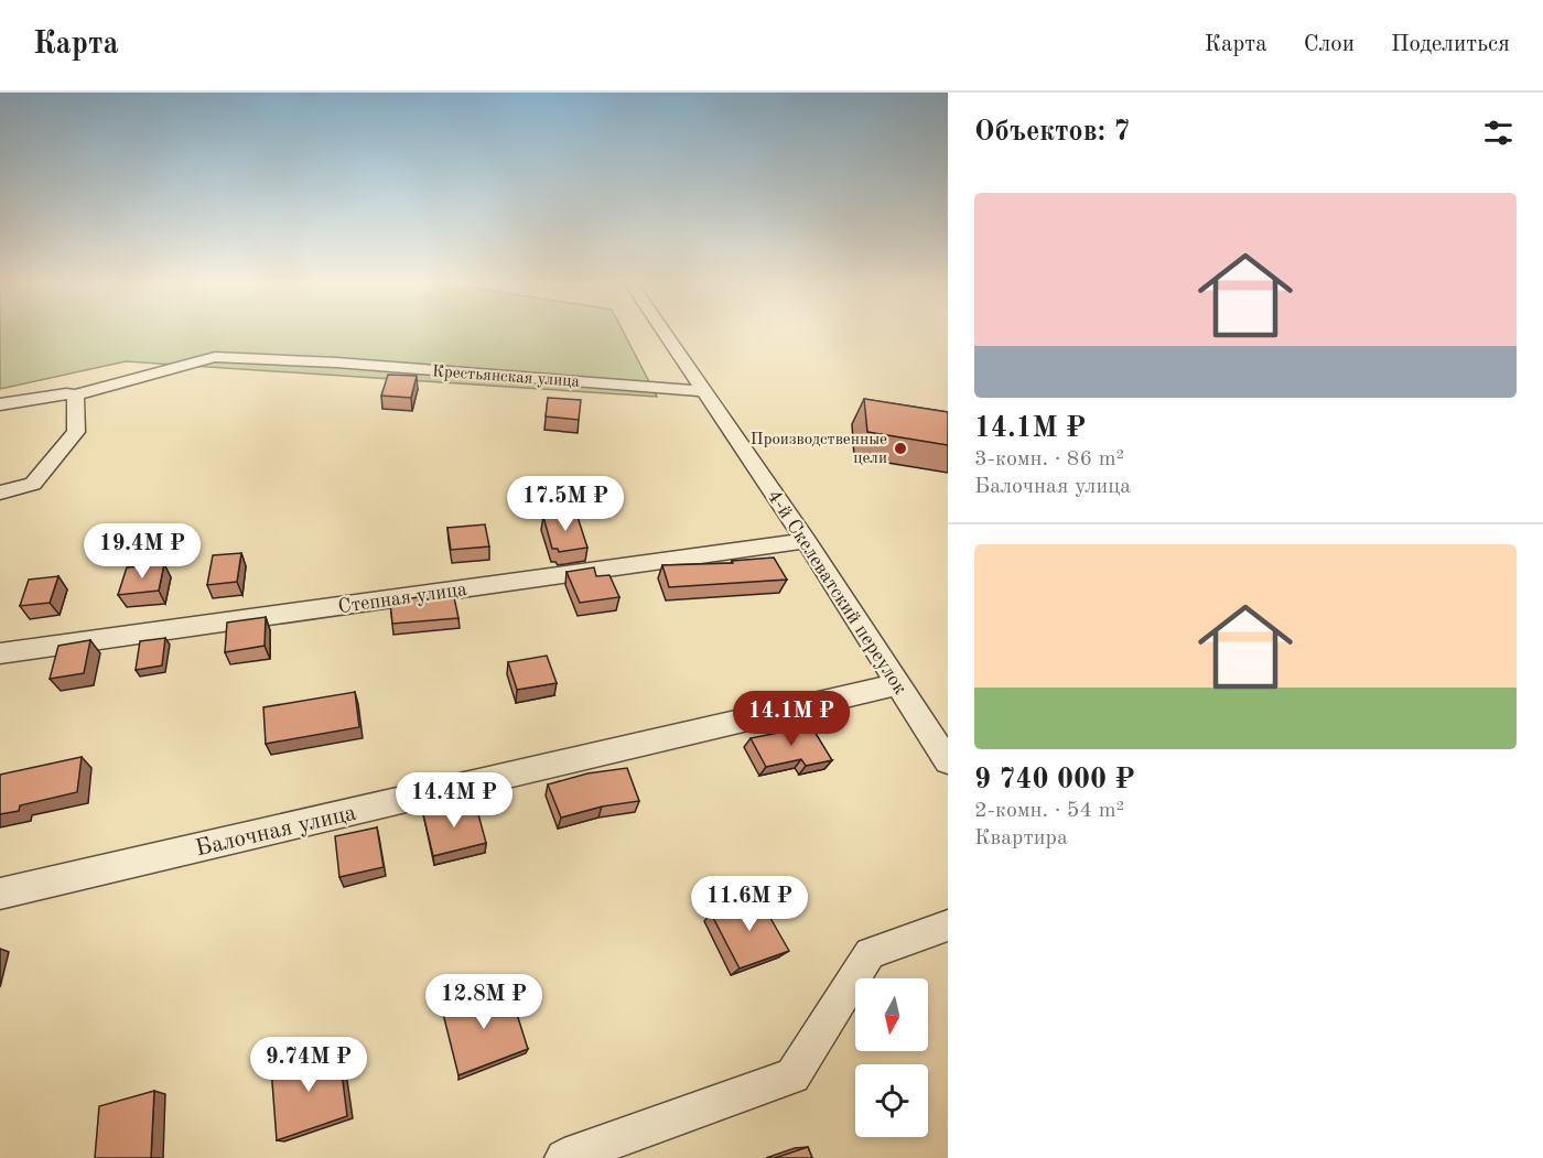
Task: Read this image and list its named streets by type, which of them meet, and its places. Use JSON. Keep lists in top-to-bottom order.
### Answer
{
  "streets": {
    "street": [
      "Крестьянская улица",
      "4-й Скелеватский переулок",
      "Степная улица",
      "Балочная улица"
    ]
  },
  "crossings": [
    ["Крестьянская улица", "4-й Скелеватский переулок"],
    ["4-й Скелеватский переулок", "Степная улица"],
    ["4-й Скелеватский переулок", "Балочная улица"]
  ],
  "places": ["Производственные цели"],
  "north": "bottom",
  "page": {
    "header": "Карта",
    "nav": ["Карта", "Слои", "Поделиться"],
    "heading": "Объектов: 7",
    "list": [
      {
        "name": "14.1M ₽",
        "note": "3-комн. · 86 m² · Балочная улица"
      },
      {
        "name": "9 740 000 ₽",
        "note": "2-комн. · 54 m² · Квартира"
      }
    ],
    "price": [
      "17.5M ₽",
      "19.4M ₽",
      "14.1M ₽",
      "14.4M ₽",
      "11.6M ₽",
      "12.8M ₽",
      "9.74M ₽"
    ]
  }
}
